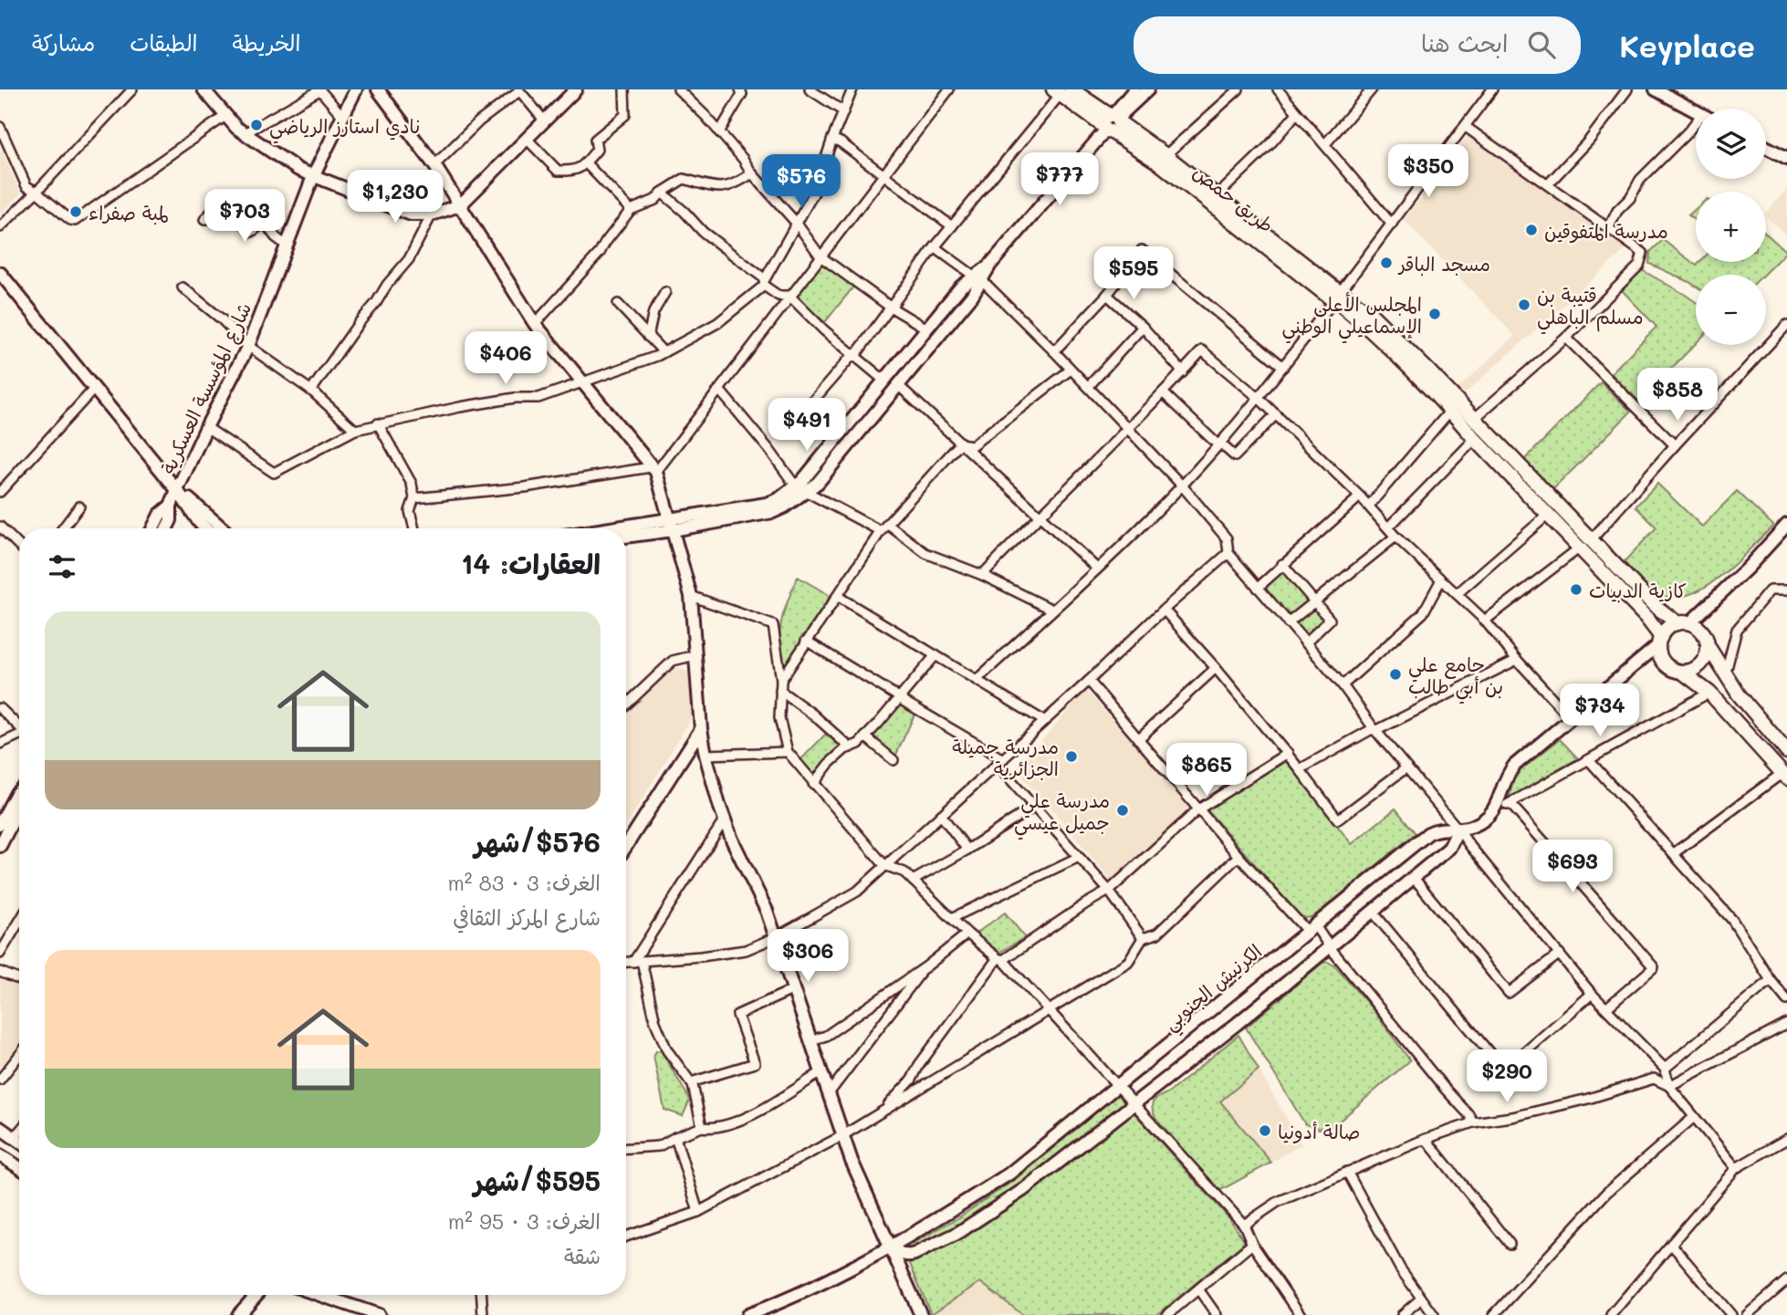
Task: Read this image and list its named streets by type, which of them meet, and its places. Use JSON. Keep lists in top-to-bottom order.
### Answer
{
  "streets": {
    "main road": ["طريق حمص", "شارع المؤسسة العسكرية", "الكرنيش الجنوبي"]
  },
  "places": [
    "نادي استارز الرياضي",
    "لمبة صفراء",
    "مدرسة المتفوقين",
    "مسجد الباقر",
    "قتيبة بن مسلم الباهلي",
    "المجلس الأعلى الإسماعيلي الوطني",
    "كازية الدبيات",
    "جامع علي بن أبي طالب",
    "مدرسة جميلة الجزائرية",
    "مدرسة علي جميل عيسي",
    "صالة أدونيا"
  ],
  "page": {
    "header": "Keyplace",
    "search": "ابحث هنا",
    "nav": ["الخريطة", "الطبقات", "مشاركة"],
    "map_buttons": ["+", "−"],
    "price": [
      "$350",
      "$777",
      "$576",
      "$1,230",
      "$703",
      "$595",
      "$406",
      "$858",
      "$491",
      "$734",
      "$865",
      "$693",
      "$306",
      "$290"
    ],
    "heading": "العقارات: 14",
    "list": [
      {
        "name": "$576/شهر",
        "note": "الغرف: 3 · 83 m² · شارع المركز الثقافي"
      },
      {
        "name": "$595/شهر",
        "note": "الغرف: 3 · 95 m² · شقة"
      }
    ]
  }
}
